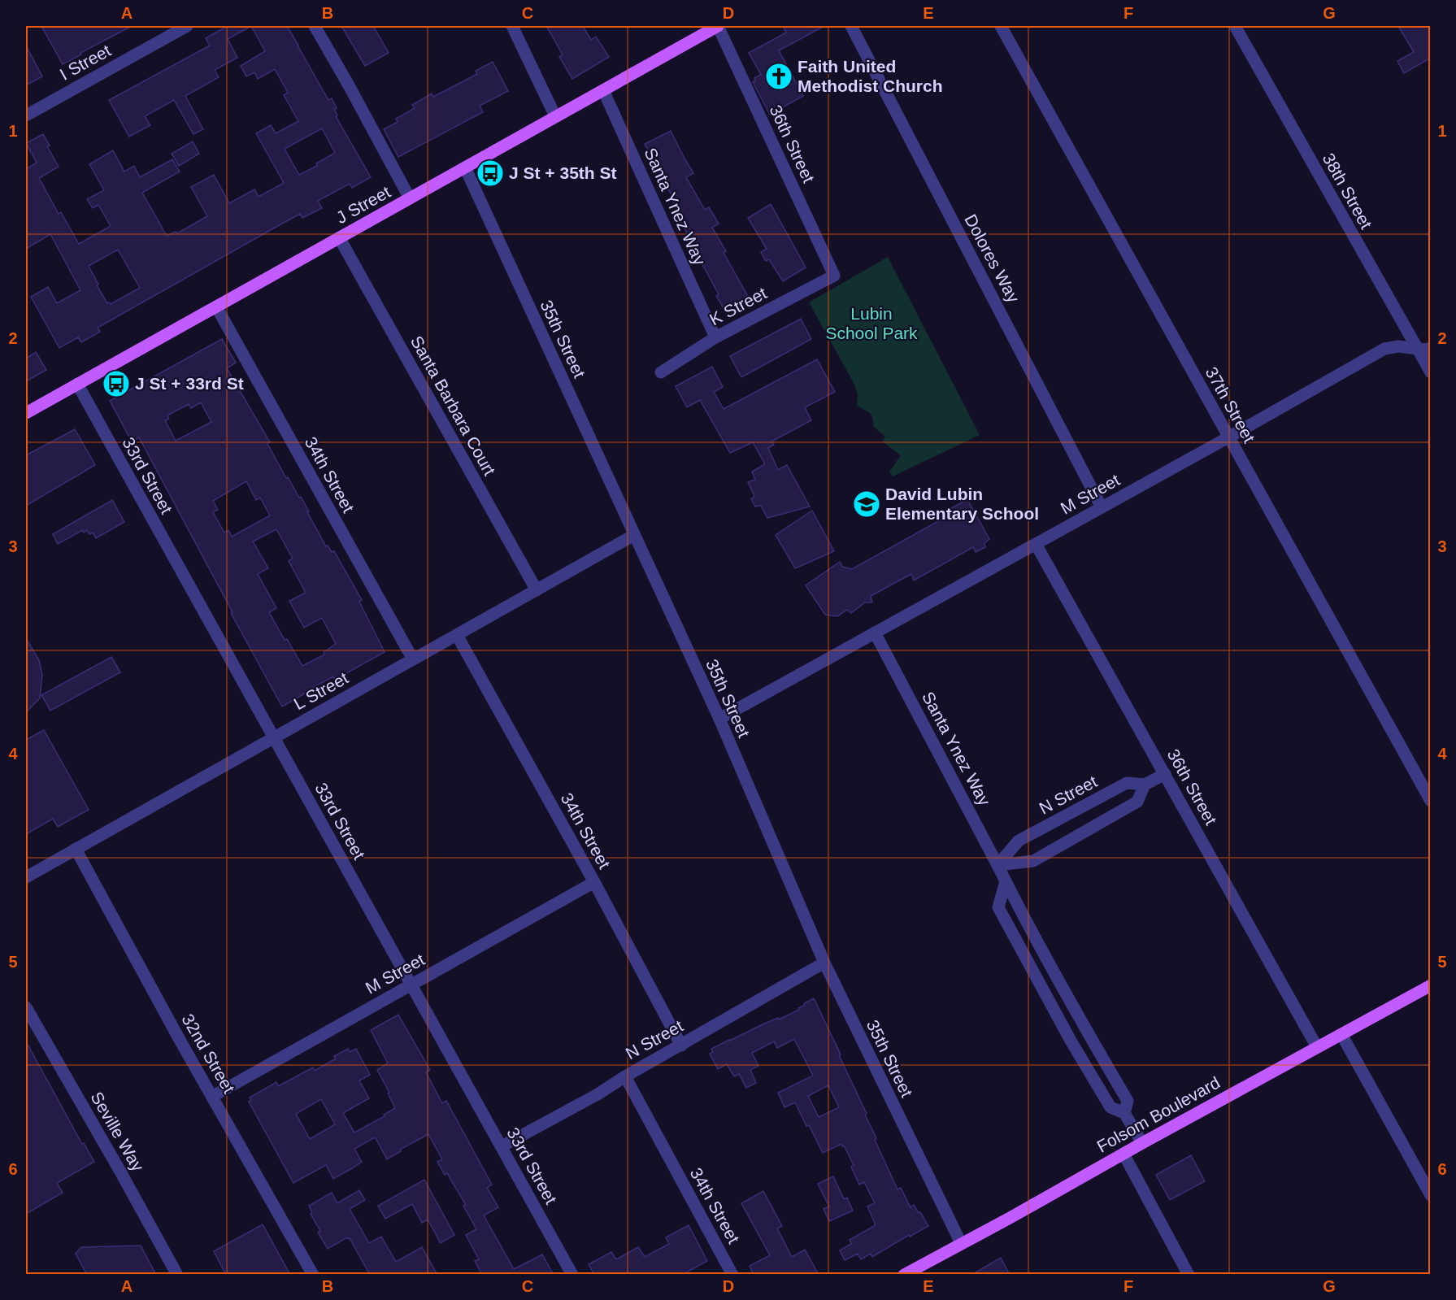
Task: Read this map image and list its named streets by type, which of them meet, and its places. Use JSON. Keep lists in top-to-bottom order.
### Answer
{
  "streets": {
    "main road": ["J Street", "Folsom Boulevard"],
    "street": [
      "I Street",
      "36th Street",
      "38th Street",
      "Santa Ynez Way",
      "Dolores Way",
      "K Street",
      "35th Street",
      "37th Street",
      "Santa Barbara Court",
      "34th Street",
      "33rd Street",
      "M Street",
      "L Street",
      "N Street",
      "32nd Street",
      "Seville Way"
    ]
  },
  "crossings": [
    ["36th Street", "J Street"],
    ["36th Street", "K Street"],
    ["36th Street", "M Street"],
    ["36th Street", "N Street"],
    ["36th Street", "Folsom Boulevard"],
    ["38th Street", "M Street"],
    ["J Street", "Santa Ynez Way"],
    ["J Street", "35th Street"],
    ["J Street", "Santa Barbara Court"],
    ["J Street", "34th Street"],
    ["J Street", "33rd Street"],
    ["Santa Ynez Way", "K Street"],
    ["Santa Ynez Way", "M Street"],
    ["Santa Ynez Way", "N Street"],
    ["Santa Ynez Way", "Folsom Boulevard"],
    ["Dolores Way", "M Street"],
    ["35th Street", "M Street"],
    ["35th Street", "L Street"],
    ["35th Street", "N Street"],
    ["35th Street", "Folsom Boulevard"],
    ["37th Street", "M Street"],
    ["Santa Barbara Court", "L Street"],
    ["34th Street", "M Street"],
    ["34th Street", "L Street"],
    ["34th Street", "N Street"],
    ["33rd Street", "M Street"],
    ["33rd Street", "L Street"],
    ["33rd Street", "N Street"],
    ["M Street", "32nd Street"],
    ["L Street", "32nd Street"]
  ],
  "parks": ["Lubin School Park"],
  "places": {
    "church": ["Faith United Methodist Church"],
    "bus stop": ["J St + 35th St", "J St + 33rd St"],
    "school or university": ["David Lubin Elementary School"]
  },
  "grid": {
    "columns": [
      "A",
      "B",
      "C",
      "D",
      "E",
      "F",
      "G"
    ],
    "rows": [
      "1",
      "2",
      "3",
      "4",
      "5",
      "6"
    ]
  }
}
